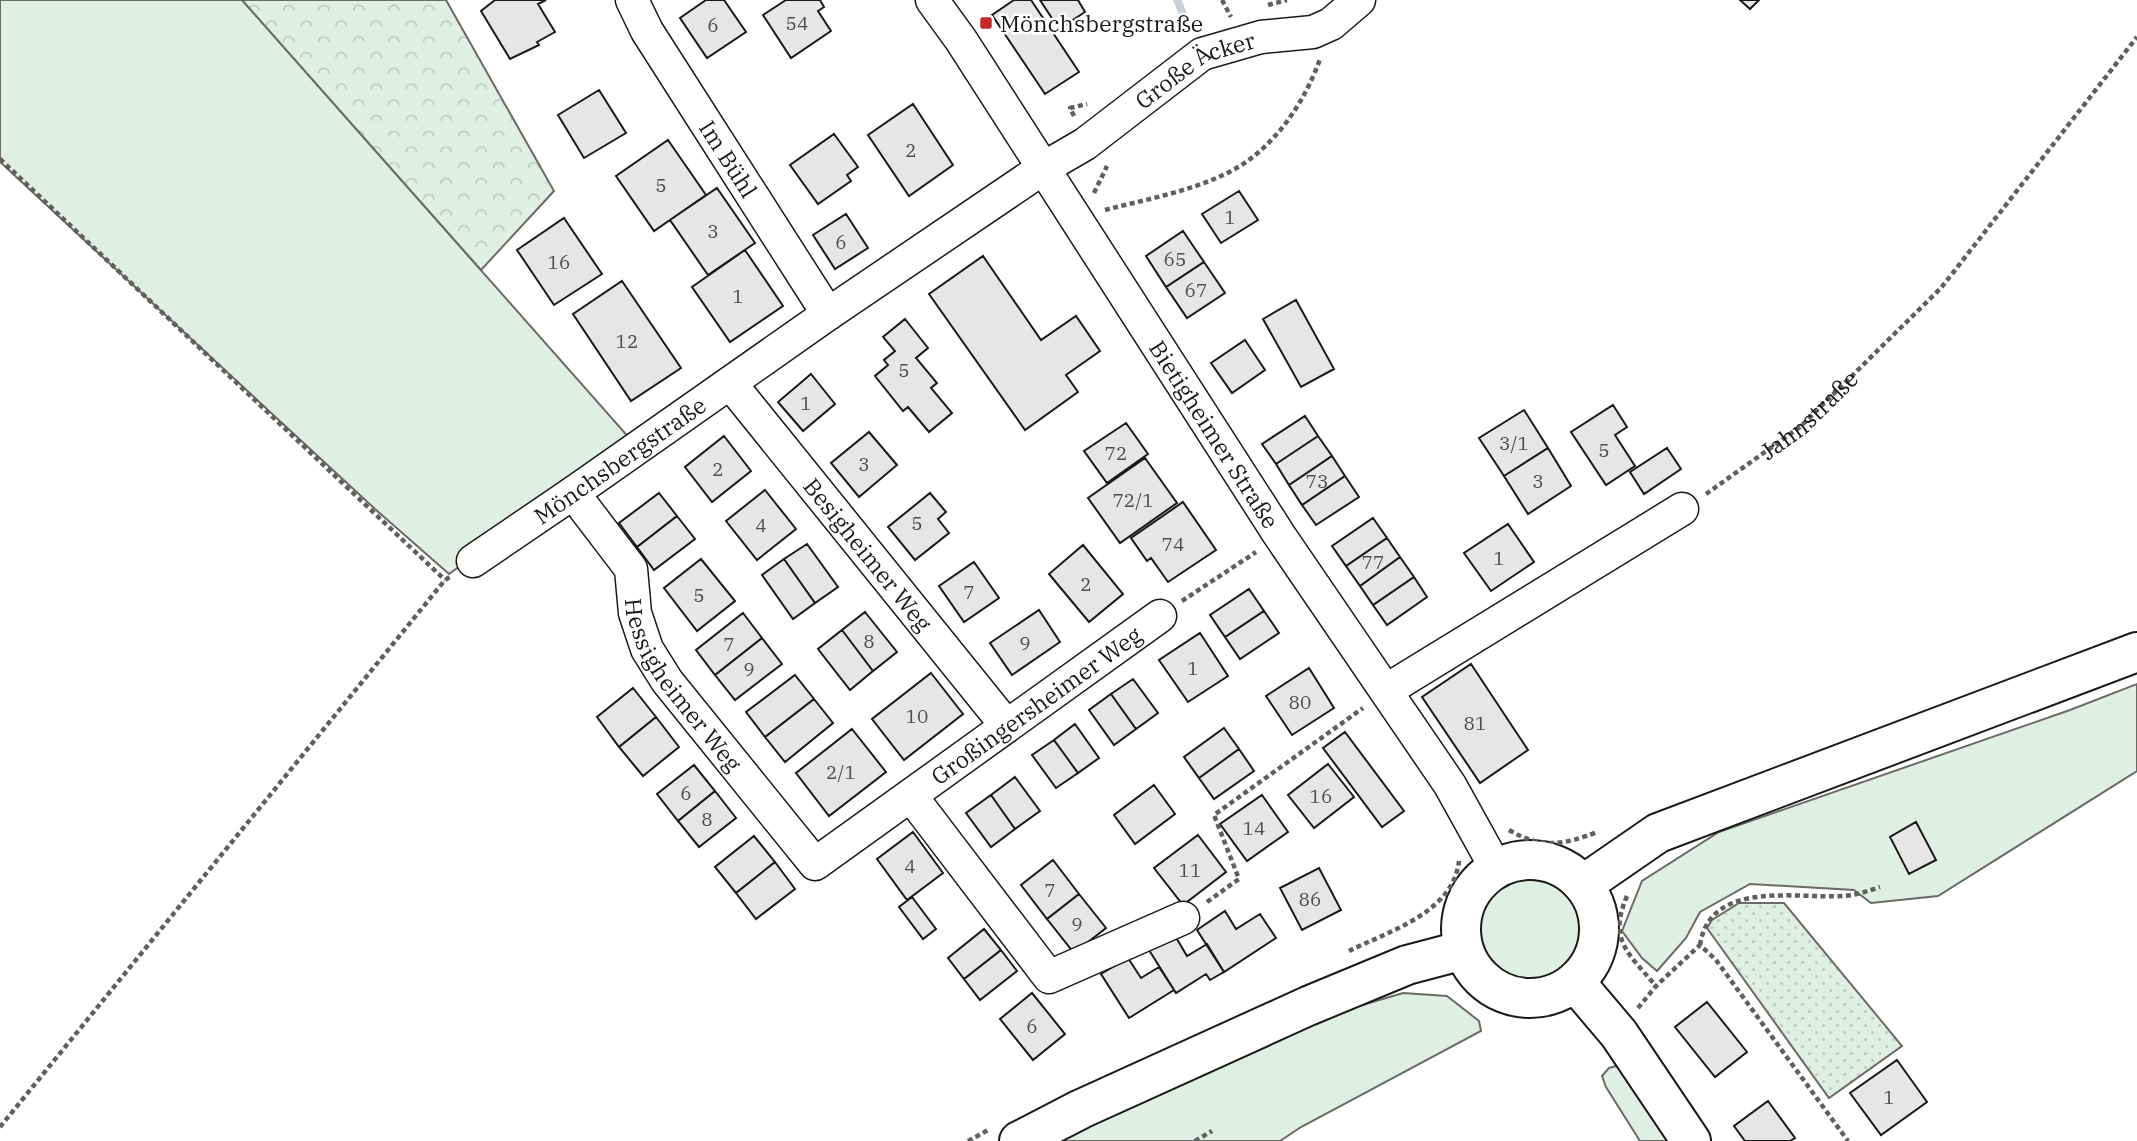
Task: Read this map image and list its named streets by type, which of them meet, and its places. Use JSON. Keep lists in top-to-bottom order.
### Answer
{
  "streets": {
    "street": [
      "Große Äcker",
      "Im Bühl",
      "Bietigheimer Straße",
      "Mönchsbergstraße",
      "Besigheimer Weg",
      "Hessigheimer Weg",
      "Großingersheimer Weg"
    ],
    "path": ["Jahnstraße"]
  },
  "crossings": [
    ["Große Äcker", "Bietigheimer Straße"],
    ["Große Äcker", "Mönchsbergstraße"],
    ["Im Bühl", "Mönchsbergstraße"],
    ["Bietigheimer Straße", "Mönchsbergstraße"],
    ["Mönchsbergstraße", "Besigheimer Weg"],
    ["Mönchsbergstraße", "Hessigheimer Weg"],
    ["Besigheimer Weg", "Großingersheimer Weg"],
    ["Hessigheimer Weg", "Großingersheimer Weg"]
  ],
  "places": {
    "transit": ["Mönchsbergstraße"]
  },
  "house_numbers": [
    "54",
    "6",
    "2",
    "5",
    "1",
    "3",
    "6",
    "65",
    "16",
    "67",
    "1",
    "12",
    "5",
    "1",
    "3/1",
    "5",
    "72",
    "3",
    "2",
    "73",
    "3",
    "72/1",
    "5",
    "4",
    "74",
    "1",
    "77",
    "2",
    "7",
    "5",
    "8",
    "9",
    "7",
    "1",
    "9",
    "80",
    "10",
    "81",
    "2/1",
    "6",
    "16",
    "8",
    "14",
    "4",
    "11",
    "7",
    "86",
    "9",
    "6",
    "1"
  ]
}
